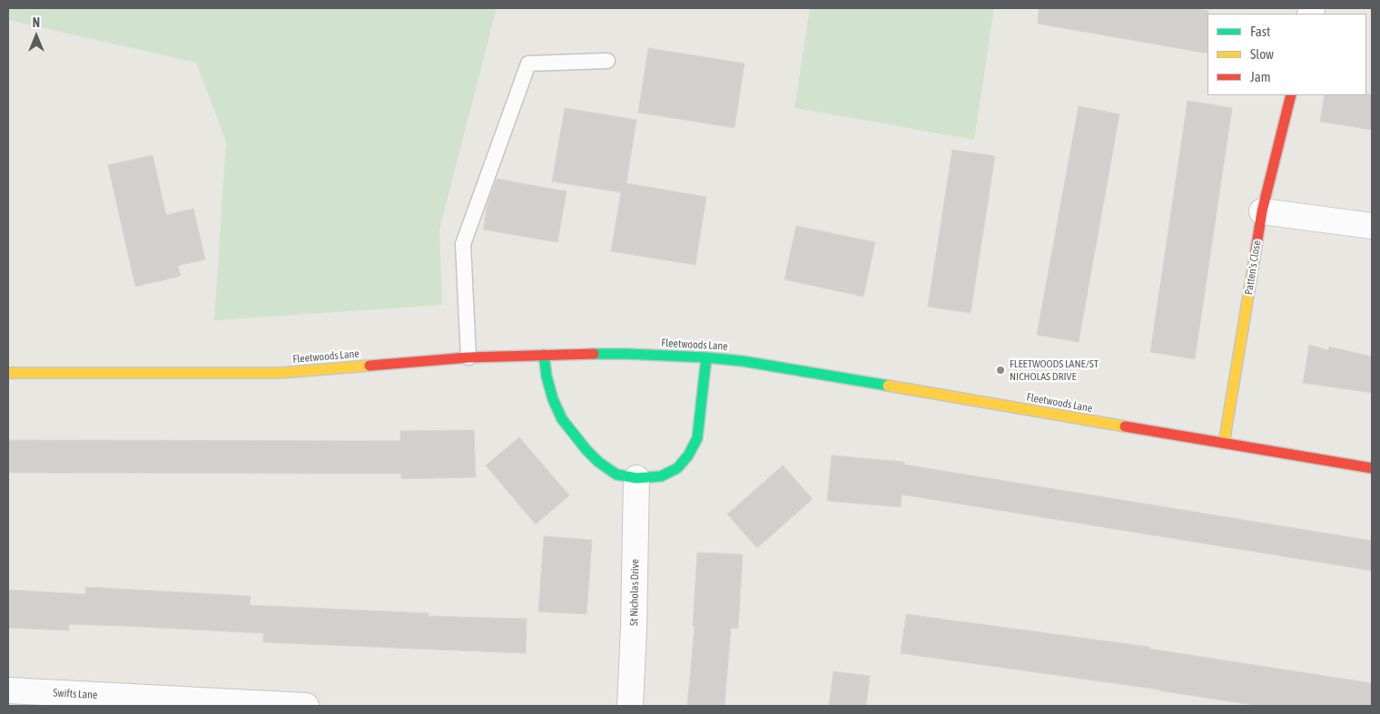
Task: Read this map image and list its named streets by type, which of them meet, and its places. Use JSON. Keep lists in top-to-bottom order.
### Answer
{
  "streets": {
    "street": [
      "Patten's Close",
      "Fleetwoods Lane",
      "St Nicholas Drive",
      "Swifts Lane"
    ]
  },
  "crossings": [
    ["Patten's Close", "Fleetwoods Lane"]
  ],
  "places": ["FLEETWOODS LANE/ST NICHOLAS DRIVE"],
  "legend": ["Fast", "Slow", "Jam"],
  "north": "top"
}
